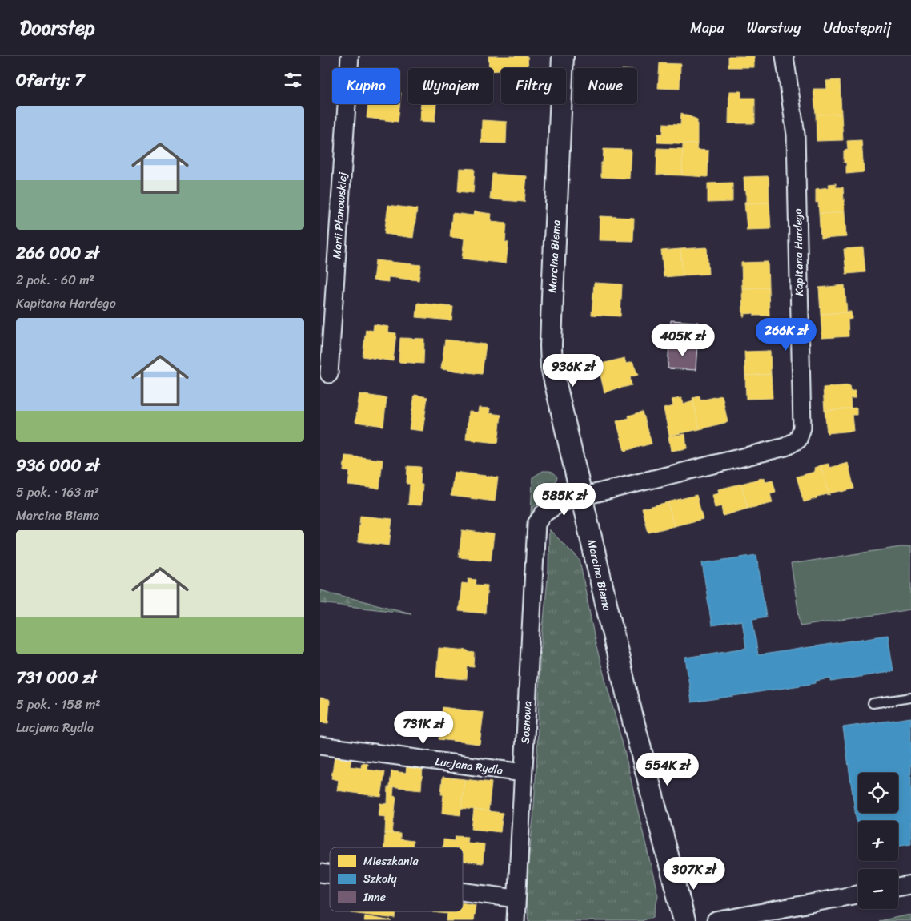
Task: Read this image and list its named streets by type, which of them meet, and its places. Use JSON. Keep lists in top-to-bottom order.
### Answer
{
  "streets": {
    "street": [
      "Marii Płonowskiej",
      "Kapitana Hardego",
      "Marcina Biema",
      "Sosnowa",
      "Lucjana Rydla"
    ]
  },
  "crossings": [
    ["Kapitana Hardego", "Marcina Biema"],
    ["Kapitana Hardego", "Sosnowa"],
    ["Sosnowa", "Lucjana Rydla"]
  ],
  "legend": ["Mieszkania", "Szkoły", "Inne"],
  "page": {
    "header": "Doorstep",
    "nav": ["Mapa", "Warstwy", "Udostępnij"],
    "heading": "Oferty: 7",
    "chip": [
      "Kupno",
      "Wynajem",
      "Filtry",
      "Nowe"
    ],
    "list": [
      {
        "name": "266 000 zł",
        "note": "2 pok. · 60 m² · Kapitana Hardego"
      },
      {
        "name": "936 000 zł",
        "note": "5 pok. · 163 m² · Marcina Biema"
      },
      {
        "name": "731 000 zł",
        "note": "5 pok. · 158 m² · Lucjana Rydla"
      }
    ],
    "price": [
      "266K zł",
      "405K zł",
      "936K zł",
      "585K zł",
      "731K zł",
      "554K zł",
      "307K zł"
    ],
    "map_buttons": ["+", "−"]
  }
}
